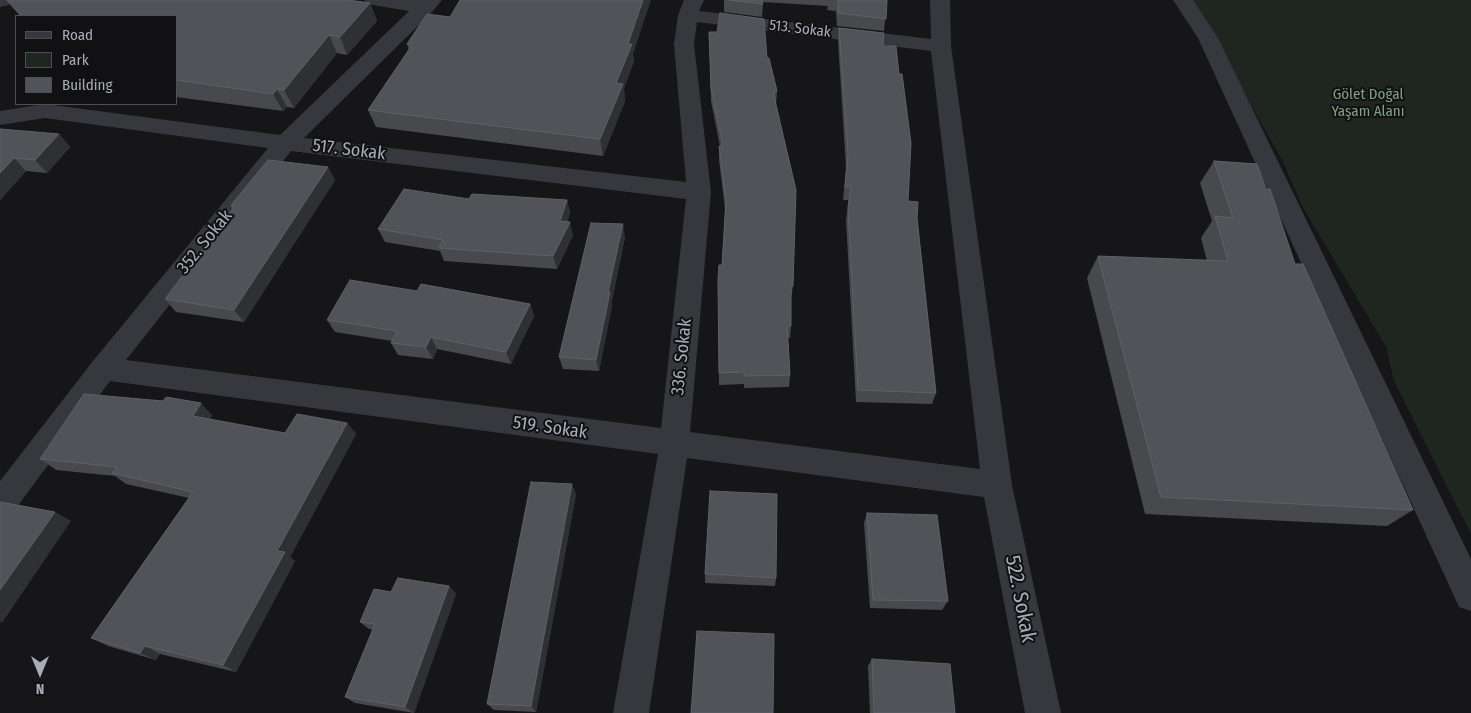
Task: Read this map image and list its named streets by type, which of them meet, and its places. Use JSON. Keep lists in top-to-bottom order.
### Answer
{
  "streets": {
    "street": [
      "513. Sokak",
      "517. Sokak",
      "352. Sokak",
      "336. Sokak",
      "519. Sokak",
      "522. Sokak"
    ]
  },
  "crossings": [
    ["513. Sokak", "336. Sokak"],
    ["513. Sokak", "522. Sokak"],
    ["517. Sokak", "352. Sokak"],
    ["517. Sokak", "336. Sokak"],
    ["352. Sokak", "519. Sokak"],
    ["336. Sokak", "519. Sokak"],
    ["519. Sokak", "522. Sokak"]
  ],
  "parks": ["Gölet Doğal Yaşam Alanı"],
  "legend": ["Road", "Park", "Building"],
  "north": "bottom"
}
